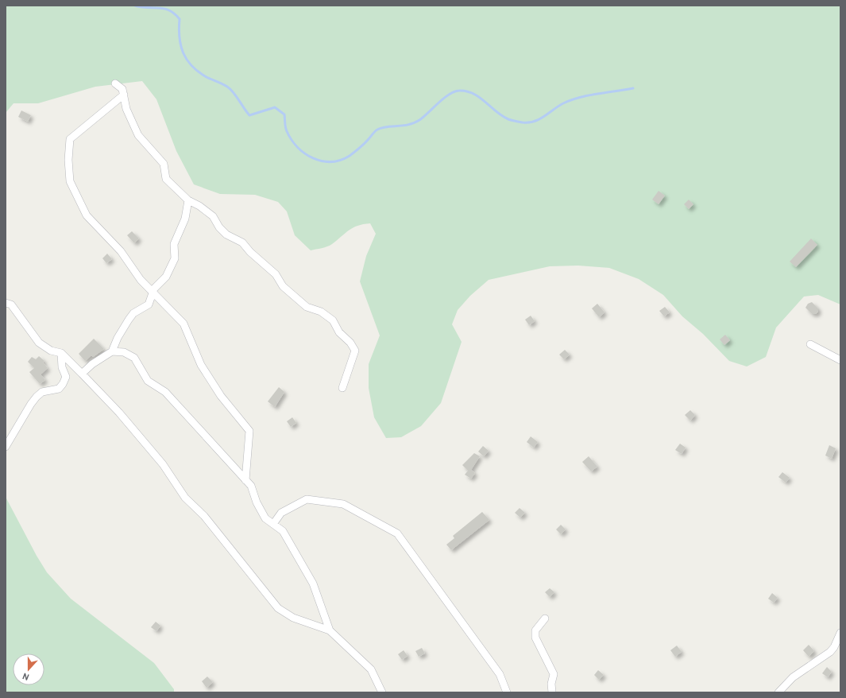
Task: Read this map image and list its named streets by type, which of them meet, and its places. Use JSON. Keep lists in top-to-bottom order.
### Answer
{
  "north": "bottom"
}
